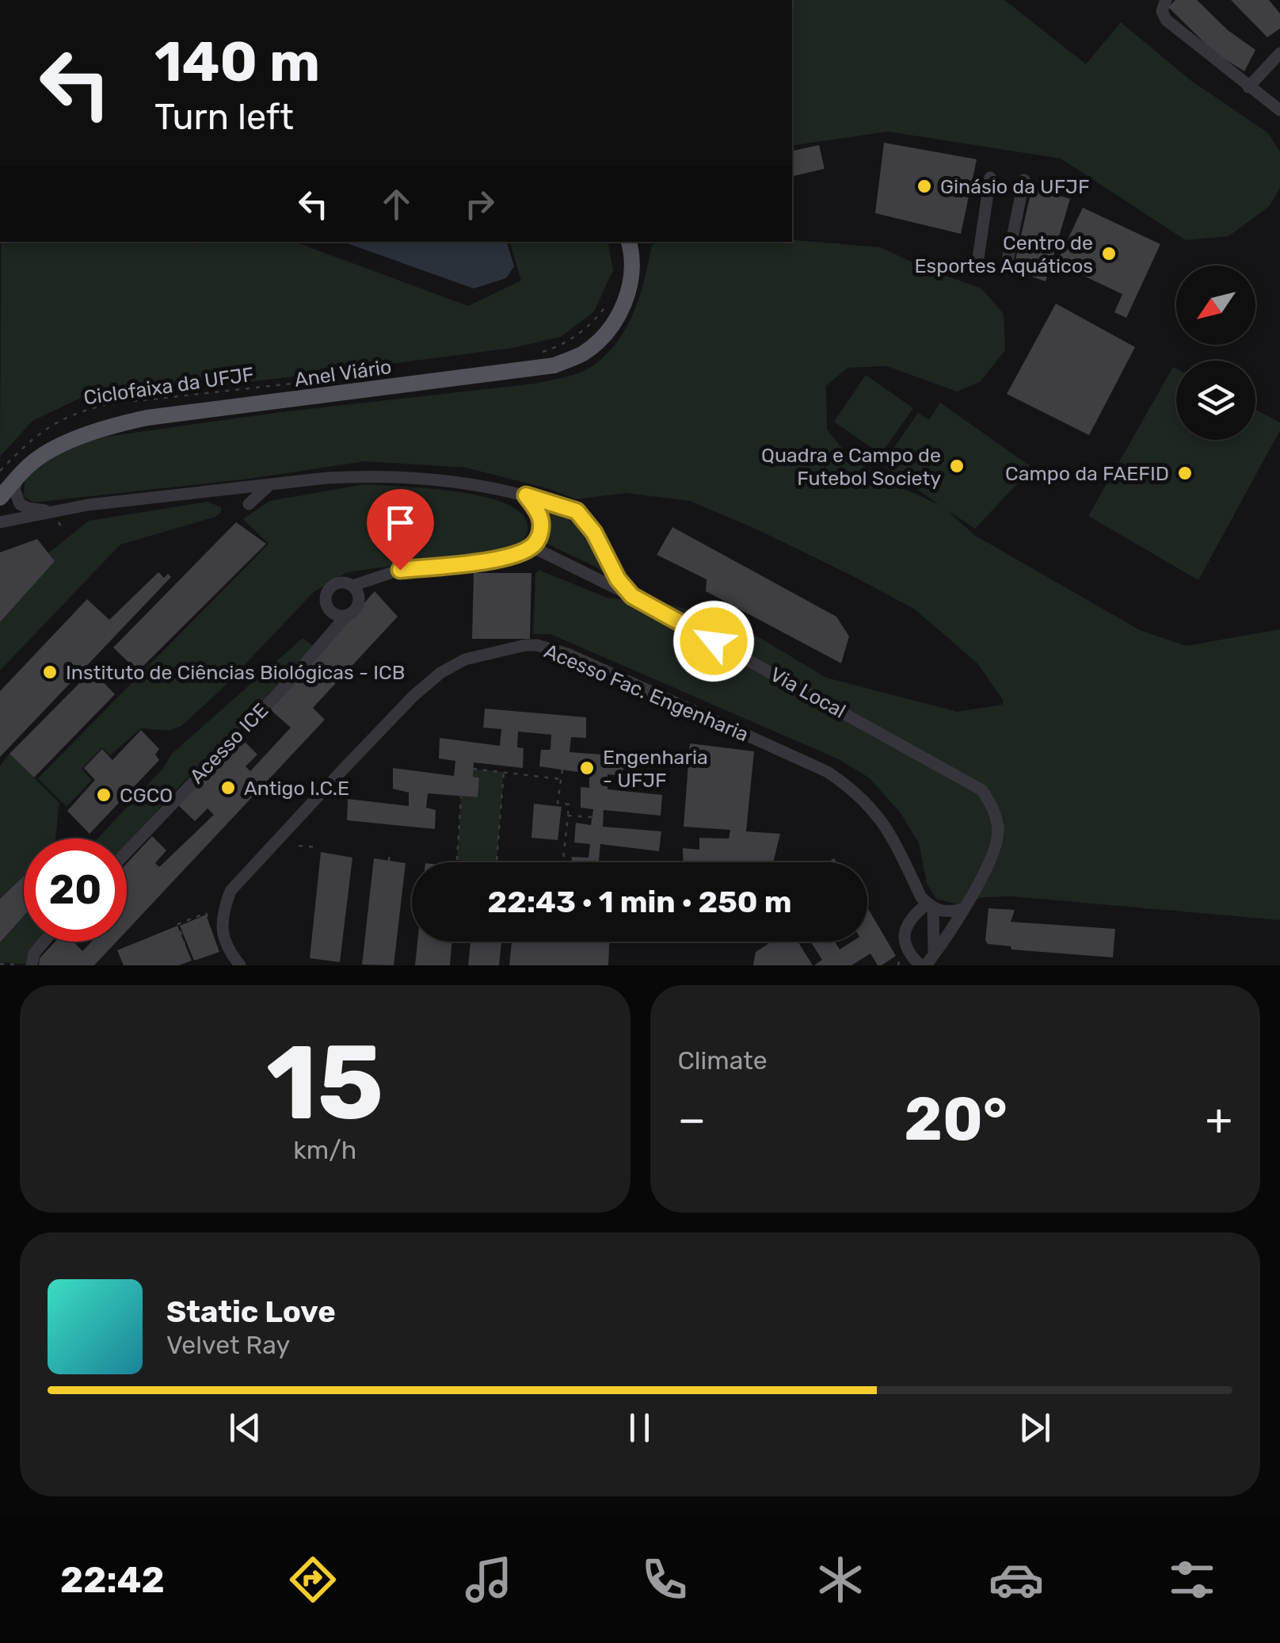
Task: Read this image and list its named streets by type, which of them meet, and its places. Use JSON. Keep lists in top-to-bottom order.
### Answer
{
  "streets": {
    "main road": ["Anel Viário"],
    "lane": ["Acesso Fac. Engenharia", "Via Local", "Acesso ICE"],
    "path": ["Ciclofaixa da UFJF"]
  },
  "places": [
    "Ginásio da UFJF",
    "Centro de Esportes Aquáticos",
    "Quadra e Campo de Futebol Society",
    "Campo da FAEFID",
    "Instituto de Ciências Biológicas - ICB",
    "Engenharia - UFJF",
    "Antigo I.C.E",
    "CGCO"
  ],
  "north": "bottom left",
  "page": {
    "turn": ["140 m", "Turn left"],
    "limit": "20",
    "trip": "22:43 · 1 min · 250 m",
    "tile": [
      ["15", "km/h"],
      "Climate"
    ],
    "heat": ["−", "20°", "+"],
    "song": ["Static Love", "Velvet Ray"],
    "tabs": "22:42"
  }
}
